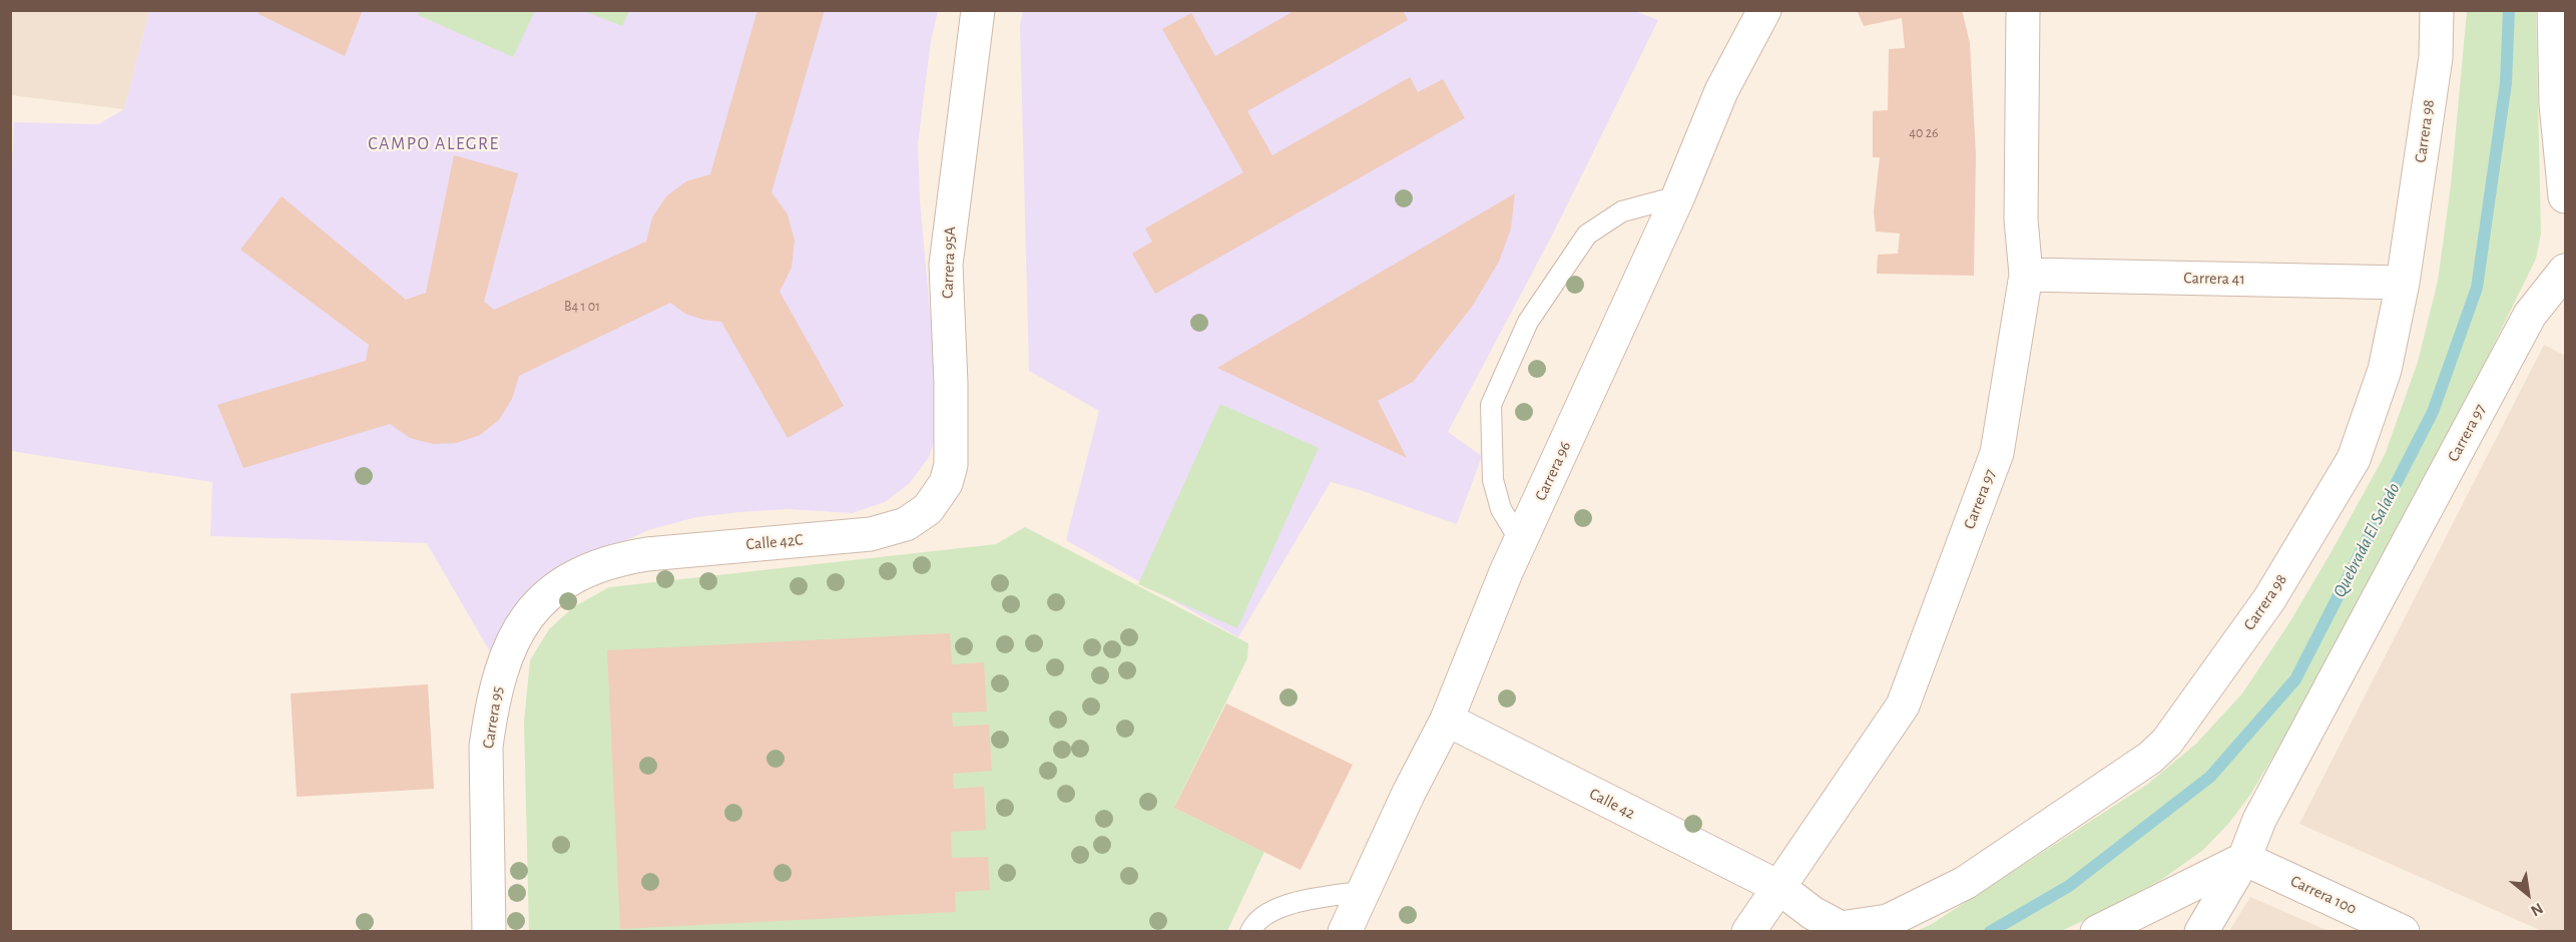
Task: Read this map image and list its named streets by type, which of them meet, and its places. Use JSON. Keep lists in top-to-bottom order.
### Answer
{
  "streets": {
    "street": [
      "Carrera 98",
      "Carrera 95A",
      "Carrera 41",
      "Carrera 97",
      "Carrera 96",
      "Calle 42C",
      "Carrera 95",
      "Calle 42",
      "Carrera 100"
    ]
  },
  "crossings": [
    ["Carrera 98", "Carrera 41"],
    ["Carrera 98", "Carrera 97"],
    ["Carrera 98", "Calle 42"],
    ["Carrera 95A", "Calle 42C"],
    ["Carrera 41", "Carrera 97"],
    ["Carrera 97", "Calle 42"],
    ["Carrera 97", "Carrera 100"],
    ["Carrera 96", "Calle 42"],
    ["Calle 42C", "Carrera 95"]
  ],
  "districts": ["CAMPO ALEGRE"],
  "water": ["Quebrada El Salado"],
  "house_numbers": ["40 26", "B4 1 01"],
  "north": "bottom right"
}
